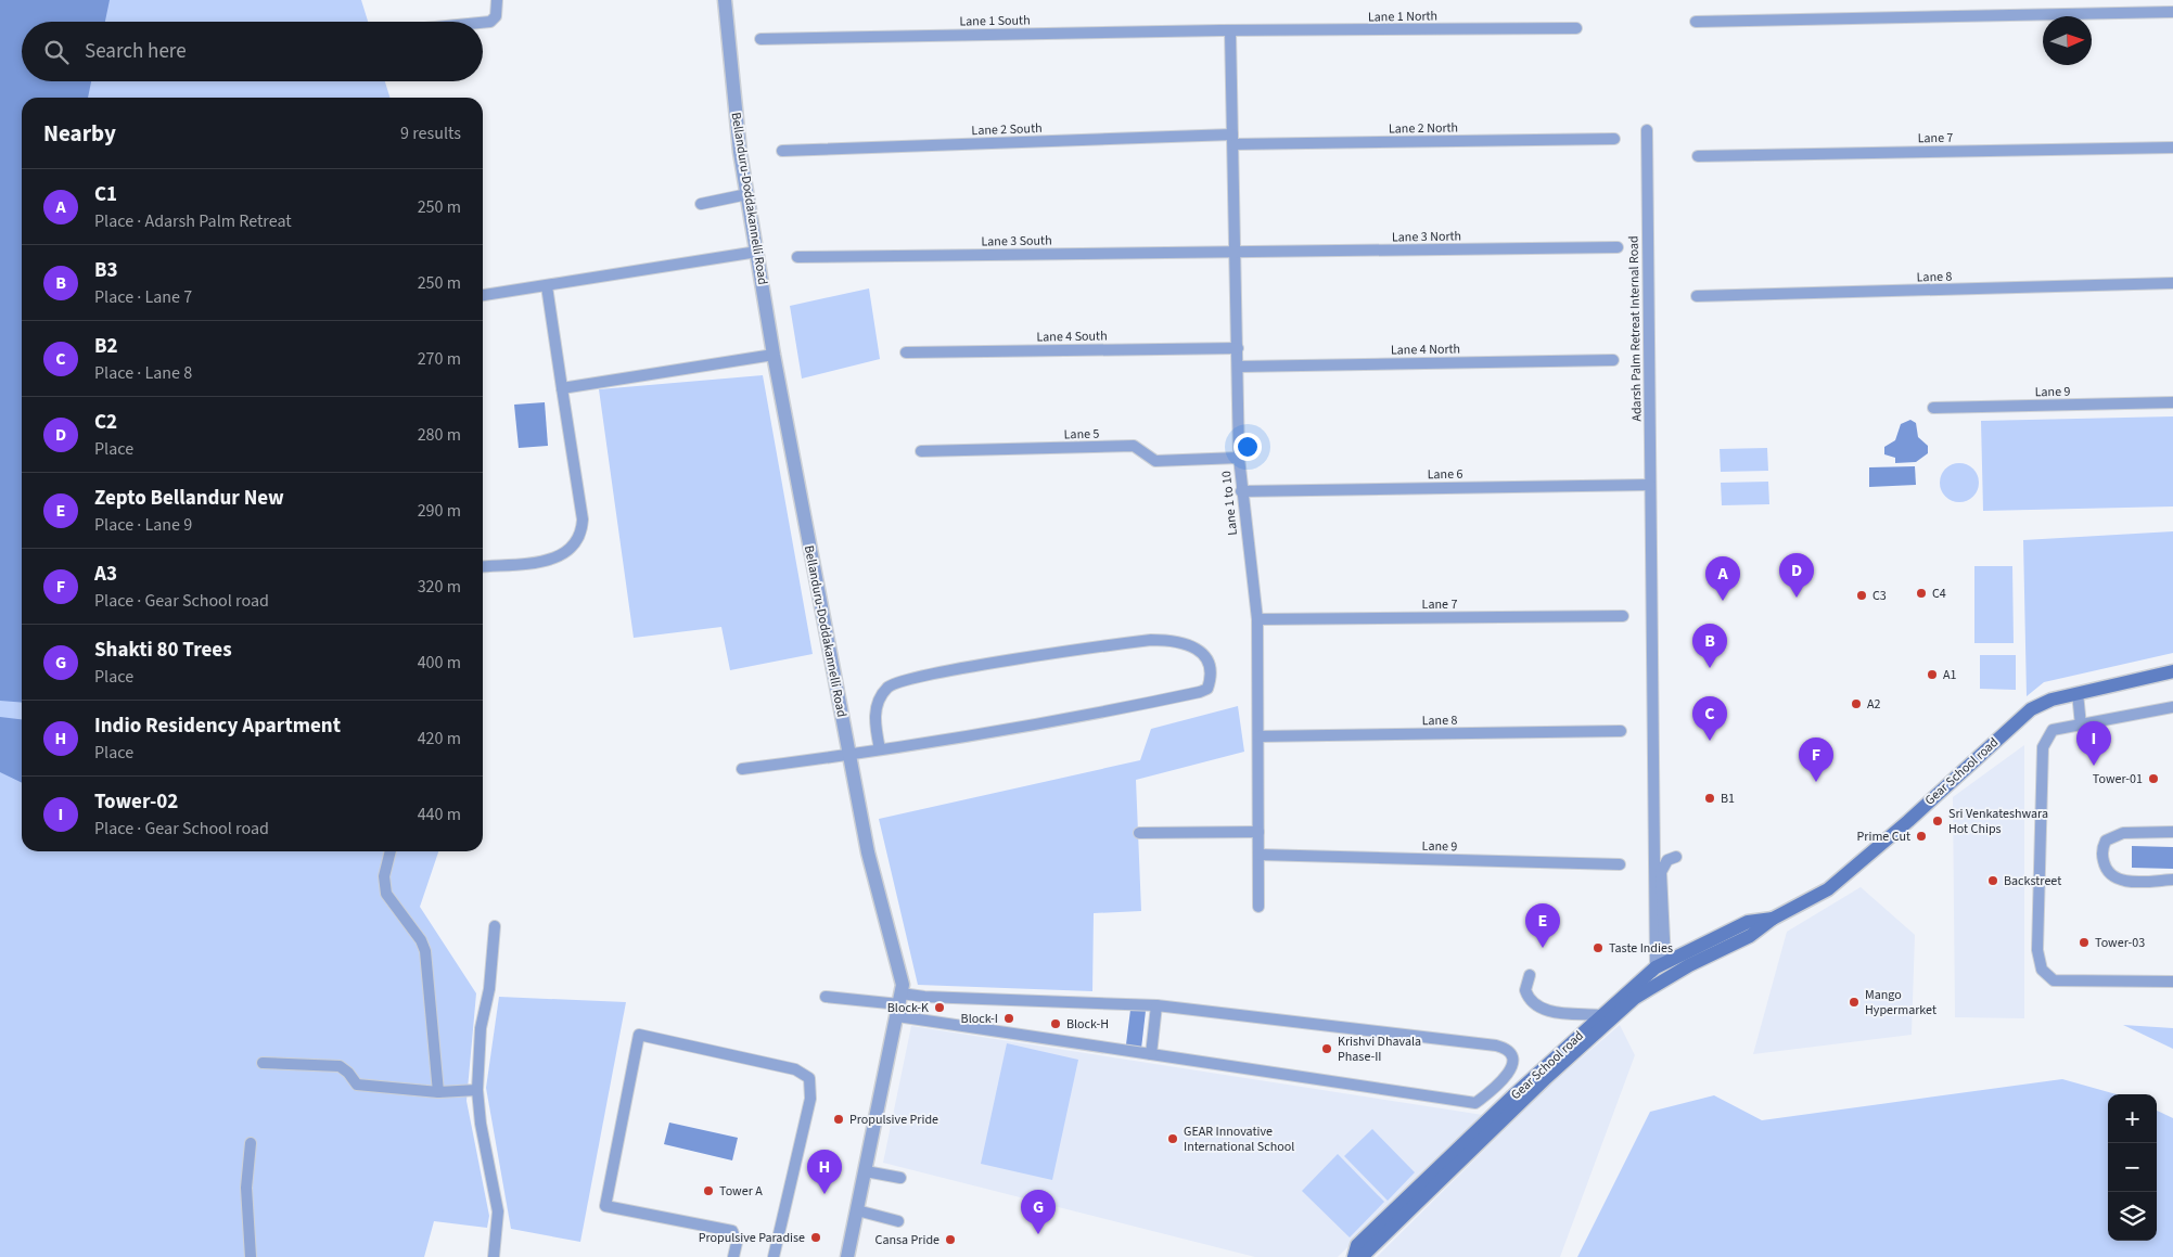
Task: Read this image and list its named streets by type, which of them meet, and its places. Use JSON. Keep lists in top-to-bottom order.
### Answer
{
  "streets": {
    "main road": ["Gear School road"],
    "street": [
      "Lane 1 North",
      "Lane 1 South",
      "Lane 2 North",
      "Lane 2 South",
      "Lane 7",
      "Bellanduru-Doddakannelli Road",
      "Lane 3 North",
      "Lane 3 South",
      "Lane 8",
      "Adarsh Palm Retreat Internal Road",
      "Lane 4 South",
      "Lane 4 North",
      "Lane 9",
      "Lane 5",
      "Lane 6",
      "Lane 1 to 10"
    ]
  },
  "crossings": [
    ["Lane 1 North", "Lane 1 South"],
    ["Lane 1 North", "Lane 1 to 10"],
    ["Lane 1 South", "Lane 1 to 10"],
    ["Lane 2 North", "Lane 2 South"],
    ["Lane 2 North", "Lane 1 to 10"],
    ["Lane 2 South", "Lane 1 to 10"],
    ["Lane 7", "Lane 1 to 10"],
    ["Lane 3 North", "Lane 3 South"],
    ["Lane 3 North", "Lane 1 to 10"],
    ["Lane 3 South", "Lane 1 to 10"],
    ["Lane 8", "Lane 1 to 10"],
    ["Adarsh Palm Retreat Internal Road", "Lane 6"],
    ["Adarsh Palm Retreat Internal Road", "Gear School road"],
    ["Lane 4 South", "Lane 1 to 10"],
    ["Lane 4 North", "Lane 1 to 10"],
    ["Lane 9", "Lane 1 to 10"],
    ["Lane 5", "Lane 1 to 10"],
    ["Lane 6", "Lane 1 to 10"]
  ],
  "places": [
    "C4",
    "C3",
    "A1",
    "A2",
    "Tower-01",
    "B1",
    "Sri Venkateshwara Hot Chips",
    "Prime Cut",
    "Backstreet",
    "Tower-03",
    "Taste Indies",
    "Mango Hypermarket",
    "Block-K",
    "Block-I",
    "Block-H",
    "Krishvi Dhavala Phase-II",
    "Propulsive Pride",
    "GEAR Innovative International School",
    "Tower A",
    "Propulsive Paradise",
    "Cansa Pride"
  ],
  "north": "right",
  "page": {
    "search": "Search here",
    "heading": ["Nearby", "9 results"],
    "list": [
      {
        "mark": "A",
        "name": "C1",
        "note": "Place · Adarsh Palm Retreat",
        "value": "250 m"
      },
      {
        "mark": "B",
        "name": "B3",
        "note": "Place · Lane 7",
        "value": "250 m"
      },
      {
        "mark": "C",
        "name": "B2",
        "note": "Place · Lane 8",
        "value": "270 m"
      },
      {
        "mark": "D",
        "name": "C2",
        "note": "Place",
        "value": "280 m"
      },
      {
        "mark": "E",
        "name": "Zepto Bellandur New",
        "note": "Place · Lane 9",
        "value": "290 m"
      },
      {
        "mark": "F",
        "name": "A3",
        "note": "Place · Gear School road",
        "value": "320 m"
      },
      {
        "mark": "G",
        "name": "Shakti 80 Trees",
        "note": "Place",
        "value": "400 m"
      },
      {
        "mark": "H",
        "name": "Indio Residency Apartment",
        "note": "Place",
        "value": "420 m"
      },
      {
        "mark": "I",
        "name": "Tower-02",
        "note": "Place · Gear School road",
        "value": "440 m"
      }
    ],
    "pins": [
      "D",
      "A",
      "B",
      "C",
      "I",
      "F",
      "E",
      "H",
      "G"
    ],
    "map_buttons": ["+", "−"]
  }
}
